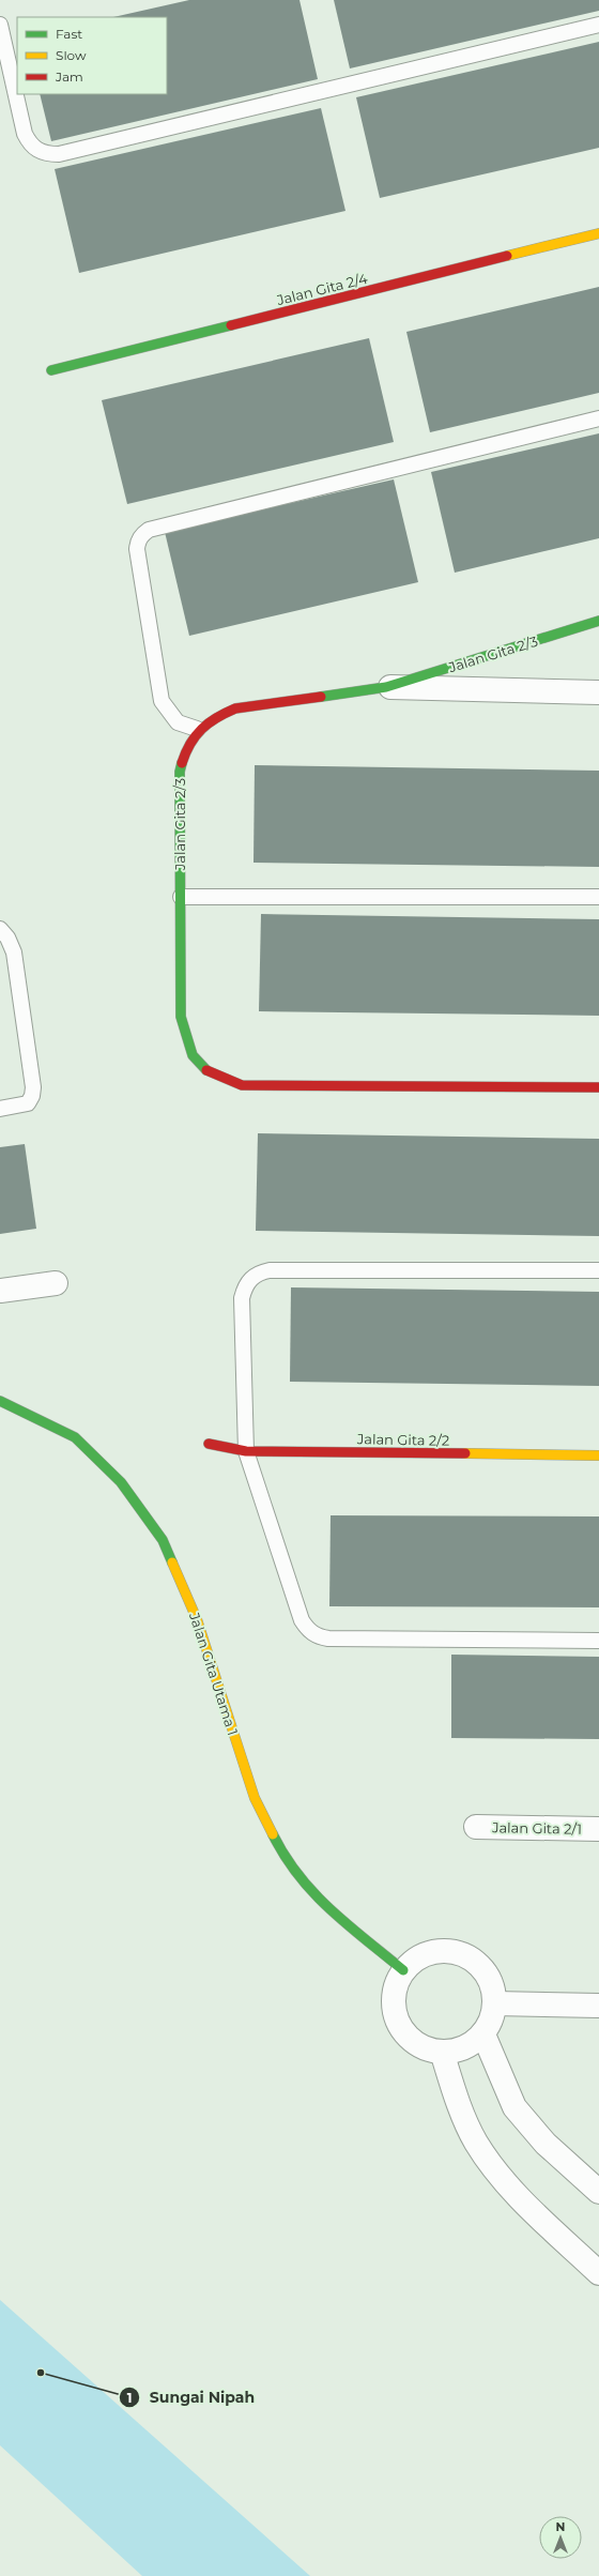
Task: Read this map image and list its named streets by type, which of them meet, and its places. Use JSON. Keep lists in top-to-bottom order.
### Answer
{
  "streets": {
    "street": [
      "Jalan Gita 2/4",
      "Jalan Gita 2/3",
      "Jalan Gita 2/2",
      "Jalan Gita Utama 1",
      "Jalan Gita 2/1"
    ]
  },
  "places": ["Sungai Nipah"],
  "legend": ["Fast", "Slow", "Jam"],
  "north": "top"
}
